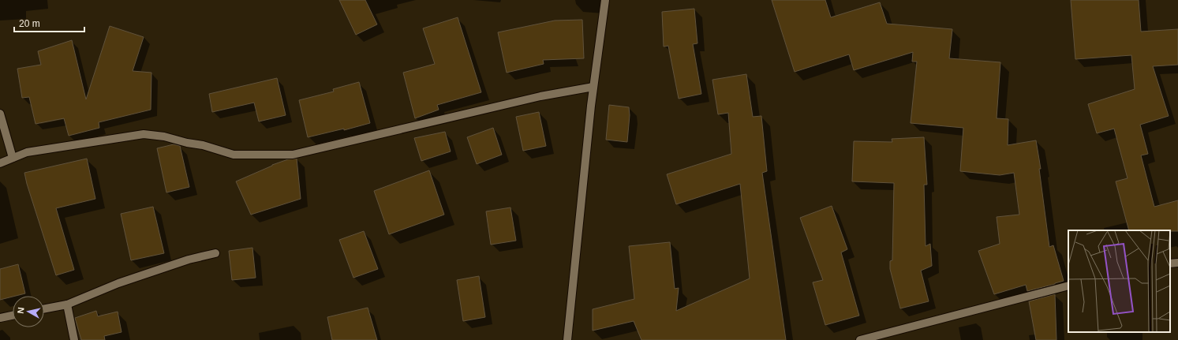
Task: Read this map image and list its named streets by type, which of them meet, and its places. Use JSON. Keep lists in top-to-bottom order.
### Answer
{
  "scale_bar": "20 m",
  "north": "left"
}
